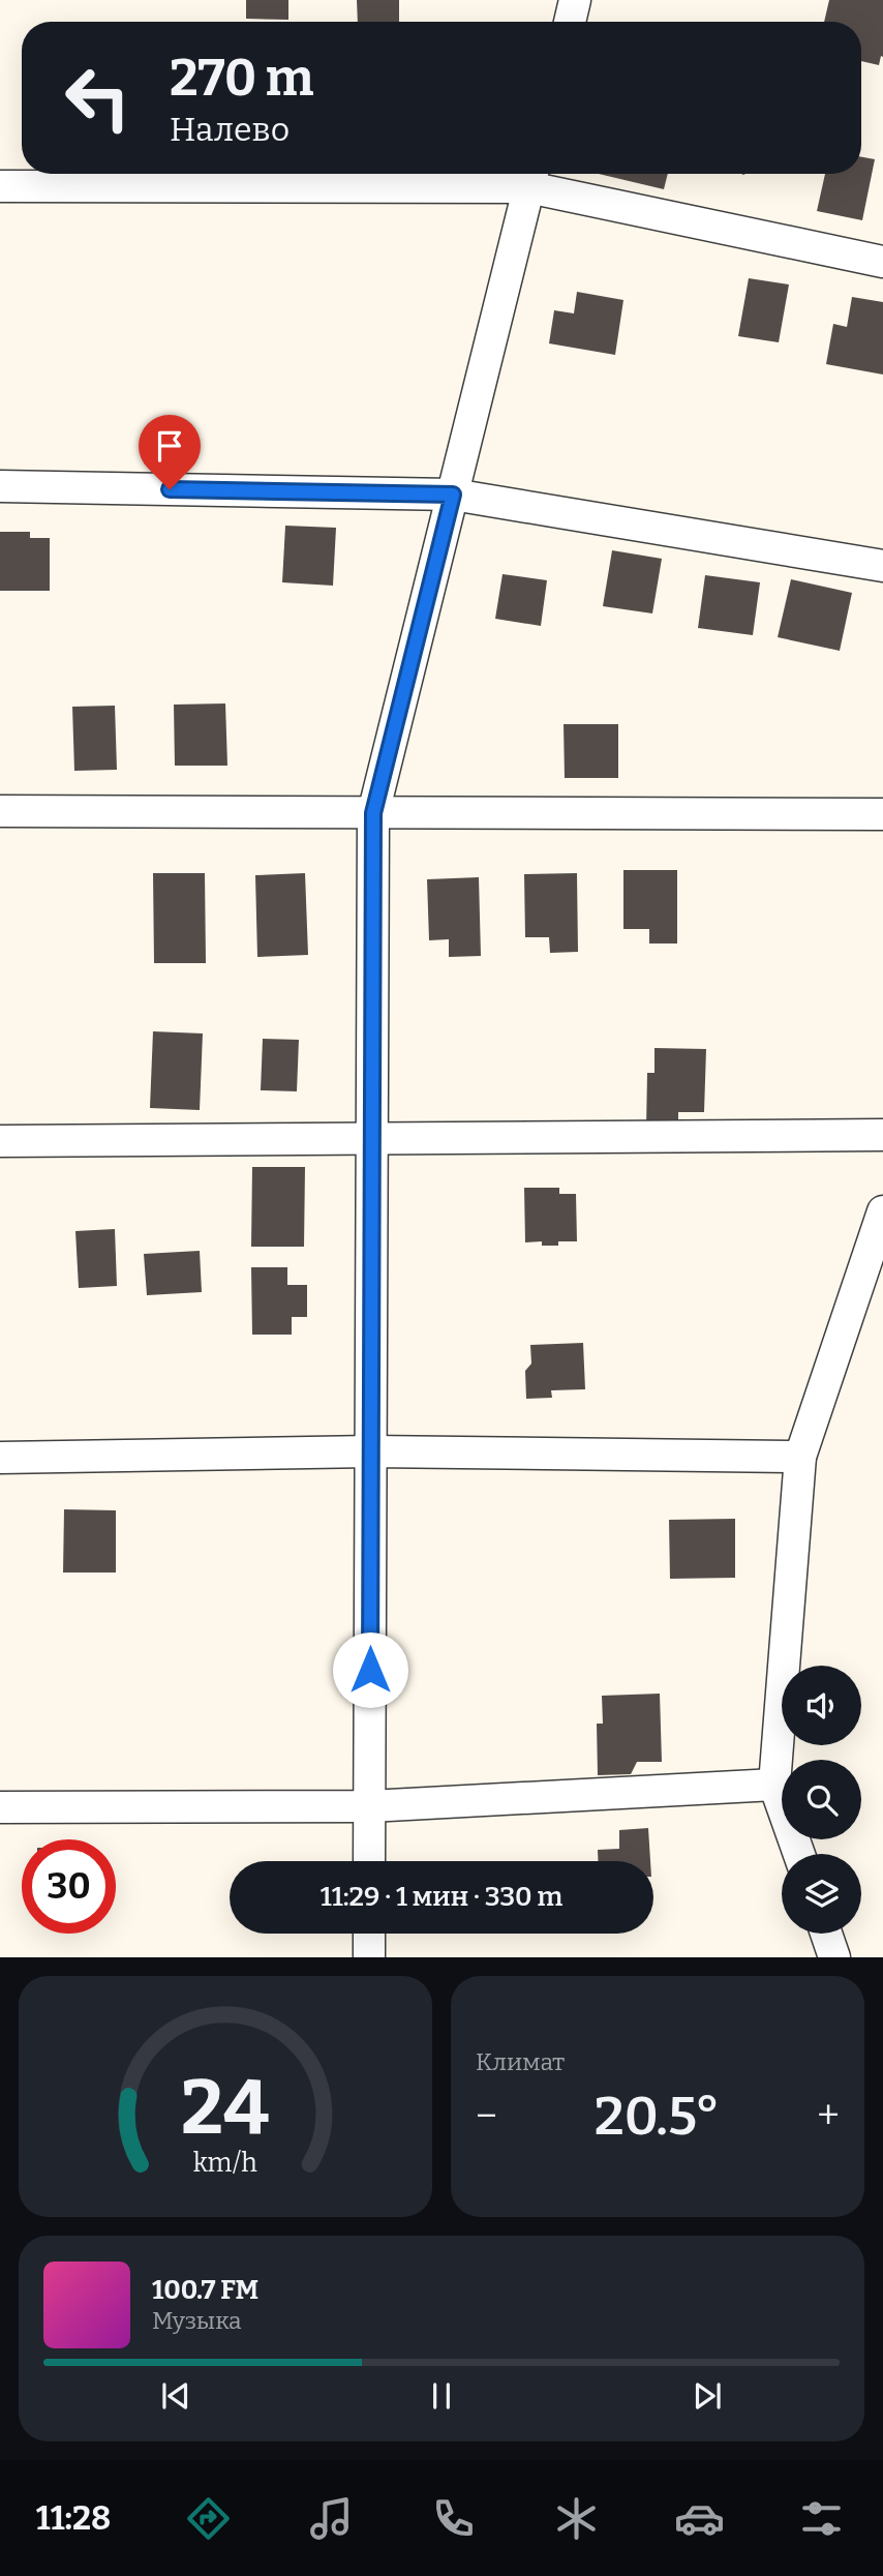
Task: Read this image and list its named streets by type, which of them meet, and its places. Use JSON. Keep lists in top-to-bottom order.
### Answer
{
  "page": {
    "turn": ["270 m", "Налево"],
    "limit": "30",
    "trip": "11:29 · 1 мин · 330 m",
    "tile": "Климат",
    "heat": ["−", "20.5°", "+"],
    "song": ["100.7 FM", "Музыка"],
    "tabs": "11:28",
    "gauge": ["24", "km/h"]
  }
}
